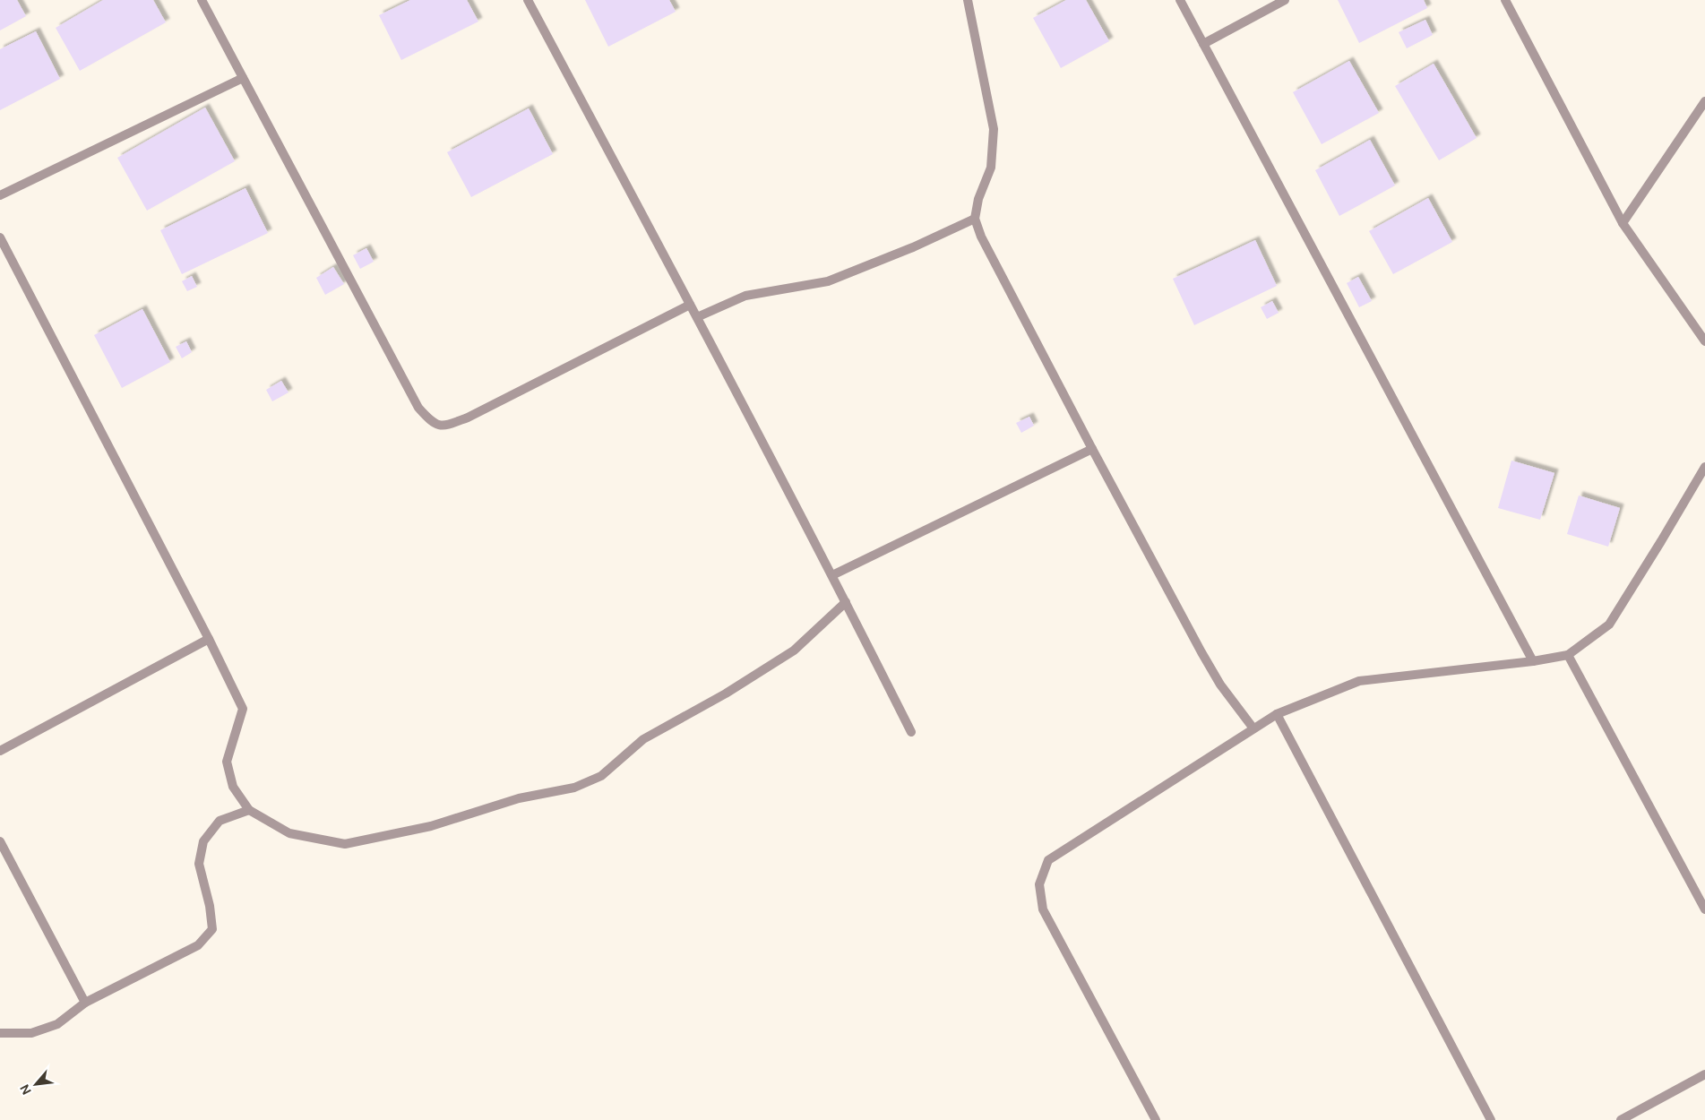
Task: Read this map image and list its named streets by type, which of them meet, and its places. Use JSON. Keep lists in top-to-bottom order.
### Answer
{
  "north": "bottom left"
}
